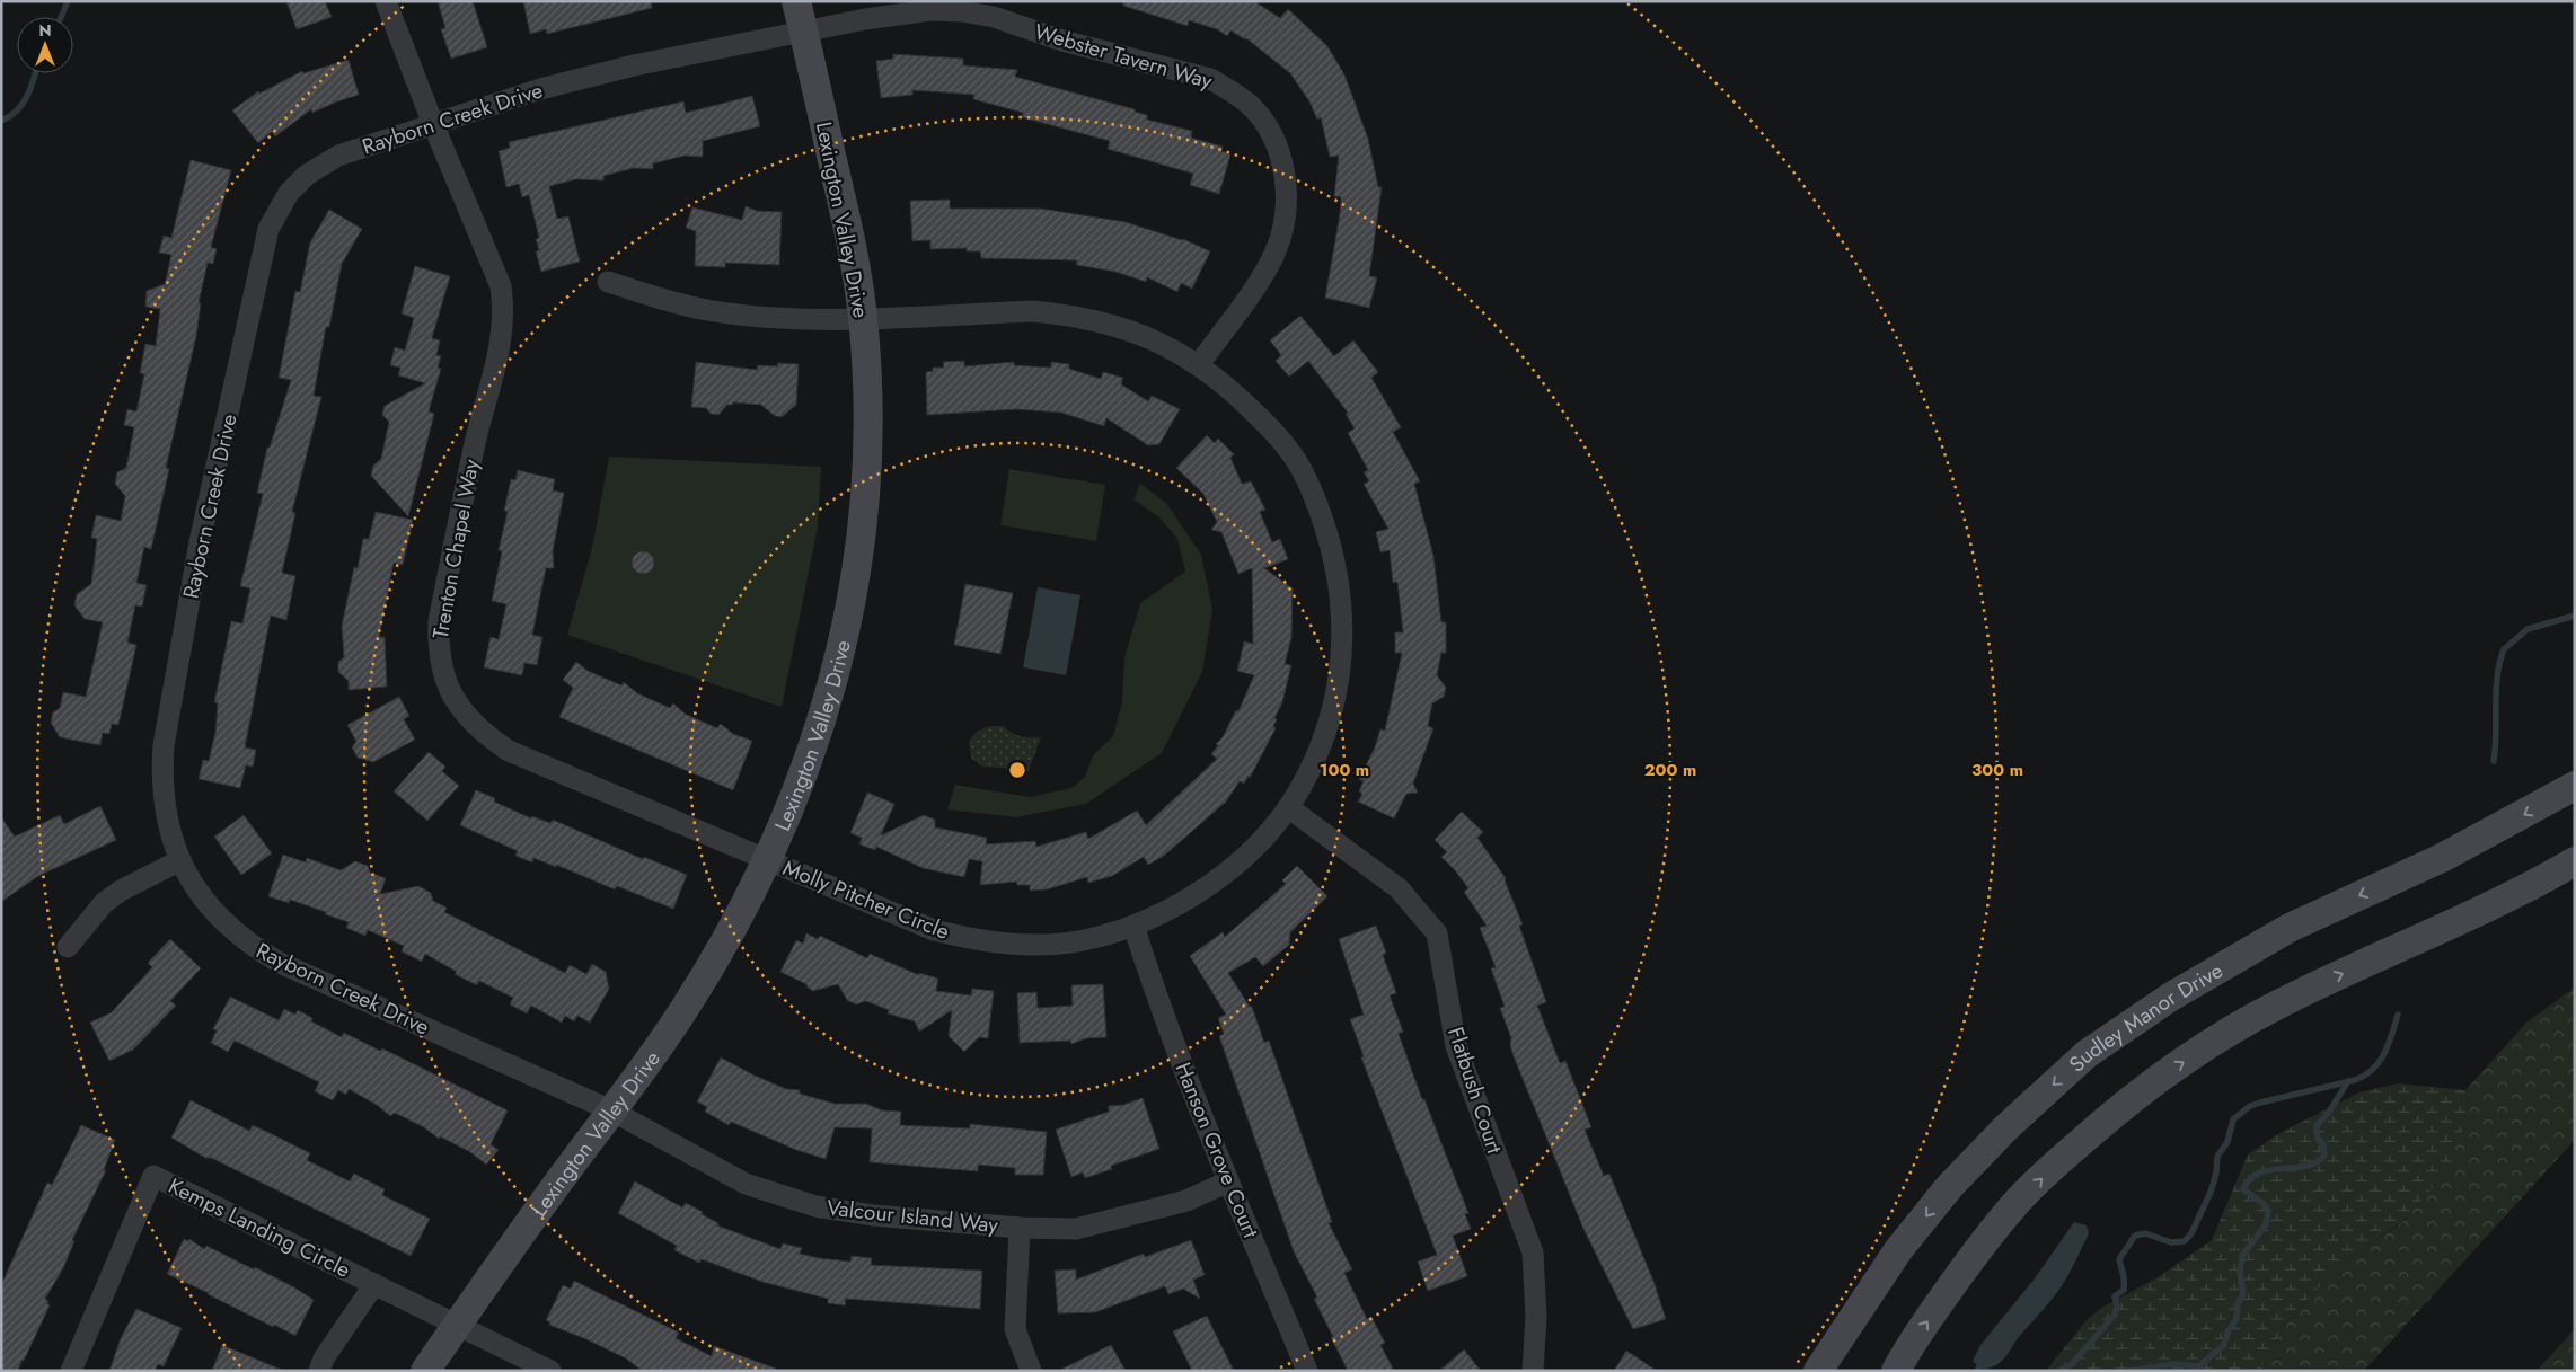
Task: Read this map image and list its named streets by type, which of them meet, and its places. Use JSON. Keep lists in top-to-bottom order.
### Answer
{
  "streets": {
    "main road": ["Lexington Valley Drive", "Sudley Manor Drive"],
    "street": [
      "Webster Tavern Way",
      "Rayborn Creek Drive",
      "Trenton Chapel Way",
      "Molly Pitcher Circle",
      "Flatbush Court",
      "Hanson Grove Court",
      "Valcour Island Way",
      "Kemps Landing Circle"
    ]
  },
  "crossings": [
    ["Webster Tavern Way", "Rayborn Creek Drive"],
    ["Webster Tavern Way", "Lexington Valley Drive"],
    ["Webster Tavern Way", "Molly Pitcher Circle"],
    ["Rayborn Creek Drive", "Lexington Valley Drive"],
    ["Rayborn Creek Drive", "Trenton Chapel Way"],
    ["Rayborn Creek Drive", "Valcour Island Way"],
    ["Lexington Valley Drive", "Trenton Chapel Way"],
    ["Lexington Valley Drive", "Molly Pitcher Circle"],
    ["Lexington Valley Drive", "Valcour Island Way"],
    ["Lexington Valley Drive", "Kemps Landing Circle"],
    ["Trenton Chapel Way", "Molly Pitcher Circle"],
    ["Molly Pitcher Circle", "Flatbush Court"],
    ["Molly Pitcher Circle", "Hanson Grove Court"],
    ["Hanson Grove Court", "Valcour Island Way"]
  ],
  "north": "top",
  "rings": ["100 m", "200 m", "300 m"]
}
